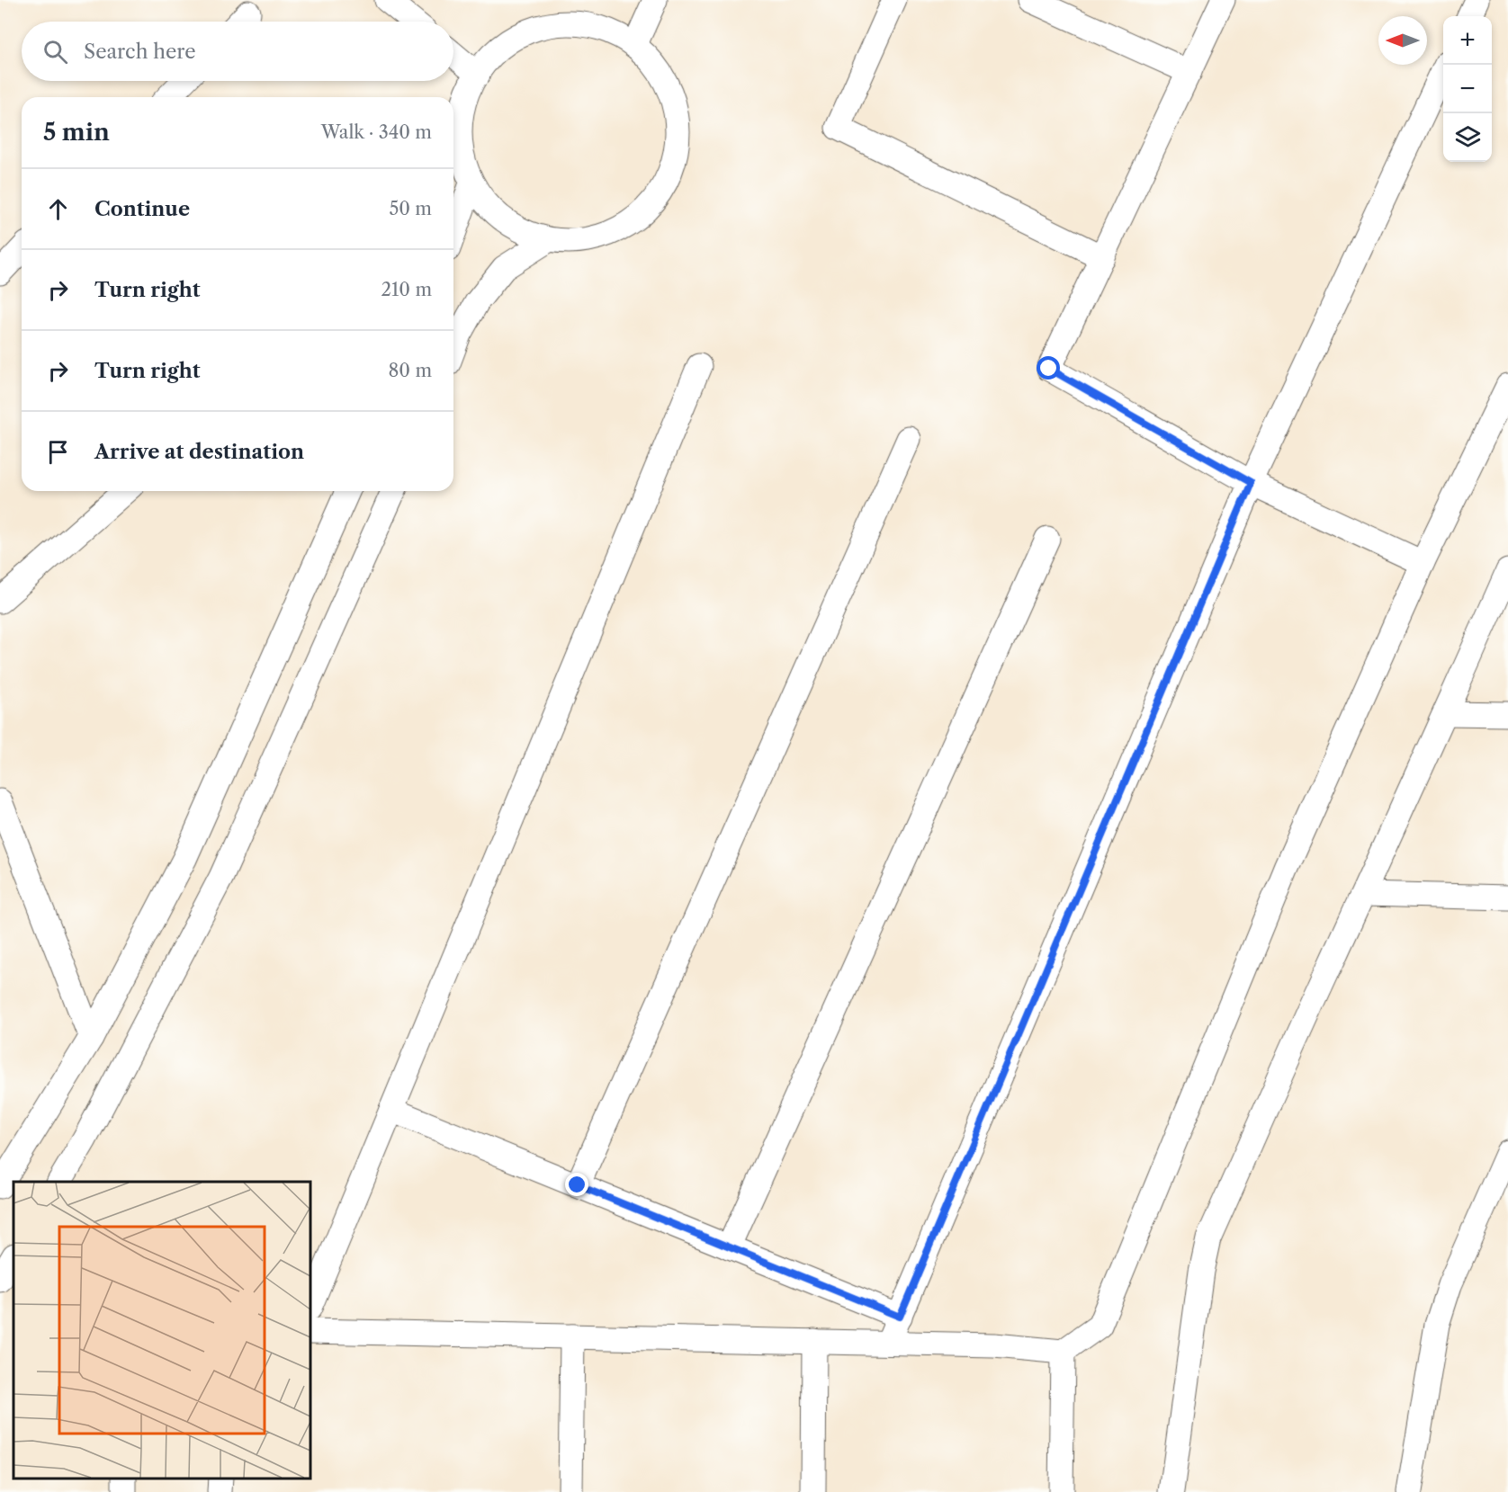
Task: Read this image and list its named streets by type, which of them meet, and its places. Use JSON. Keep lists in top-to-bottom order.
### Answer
{
  "north": "left",
  "page": {
    "map_buttons": ["+", "−"],
    "search": "Search here",
    "heading": ["5 min", "Walk · 340 m"],
    "list": [
      ["Continue", "50 m"],
      ["Turn right", "210 m"],
      ["Turn right", "80 m"],
      "Arrive at destination"
    ]
  }
}
